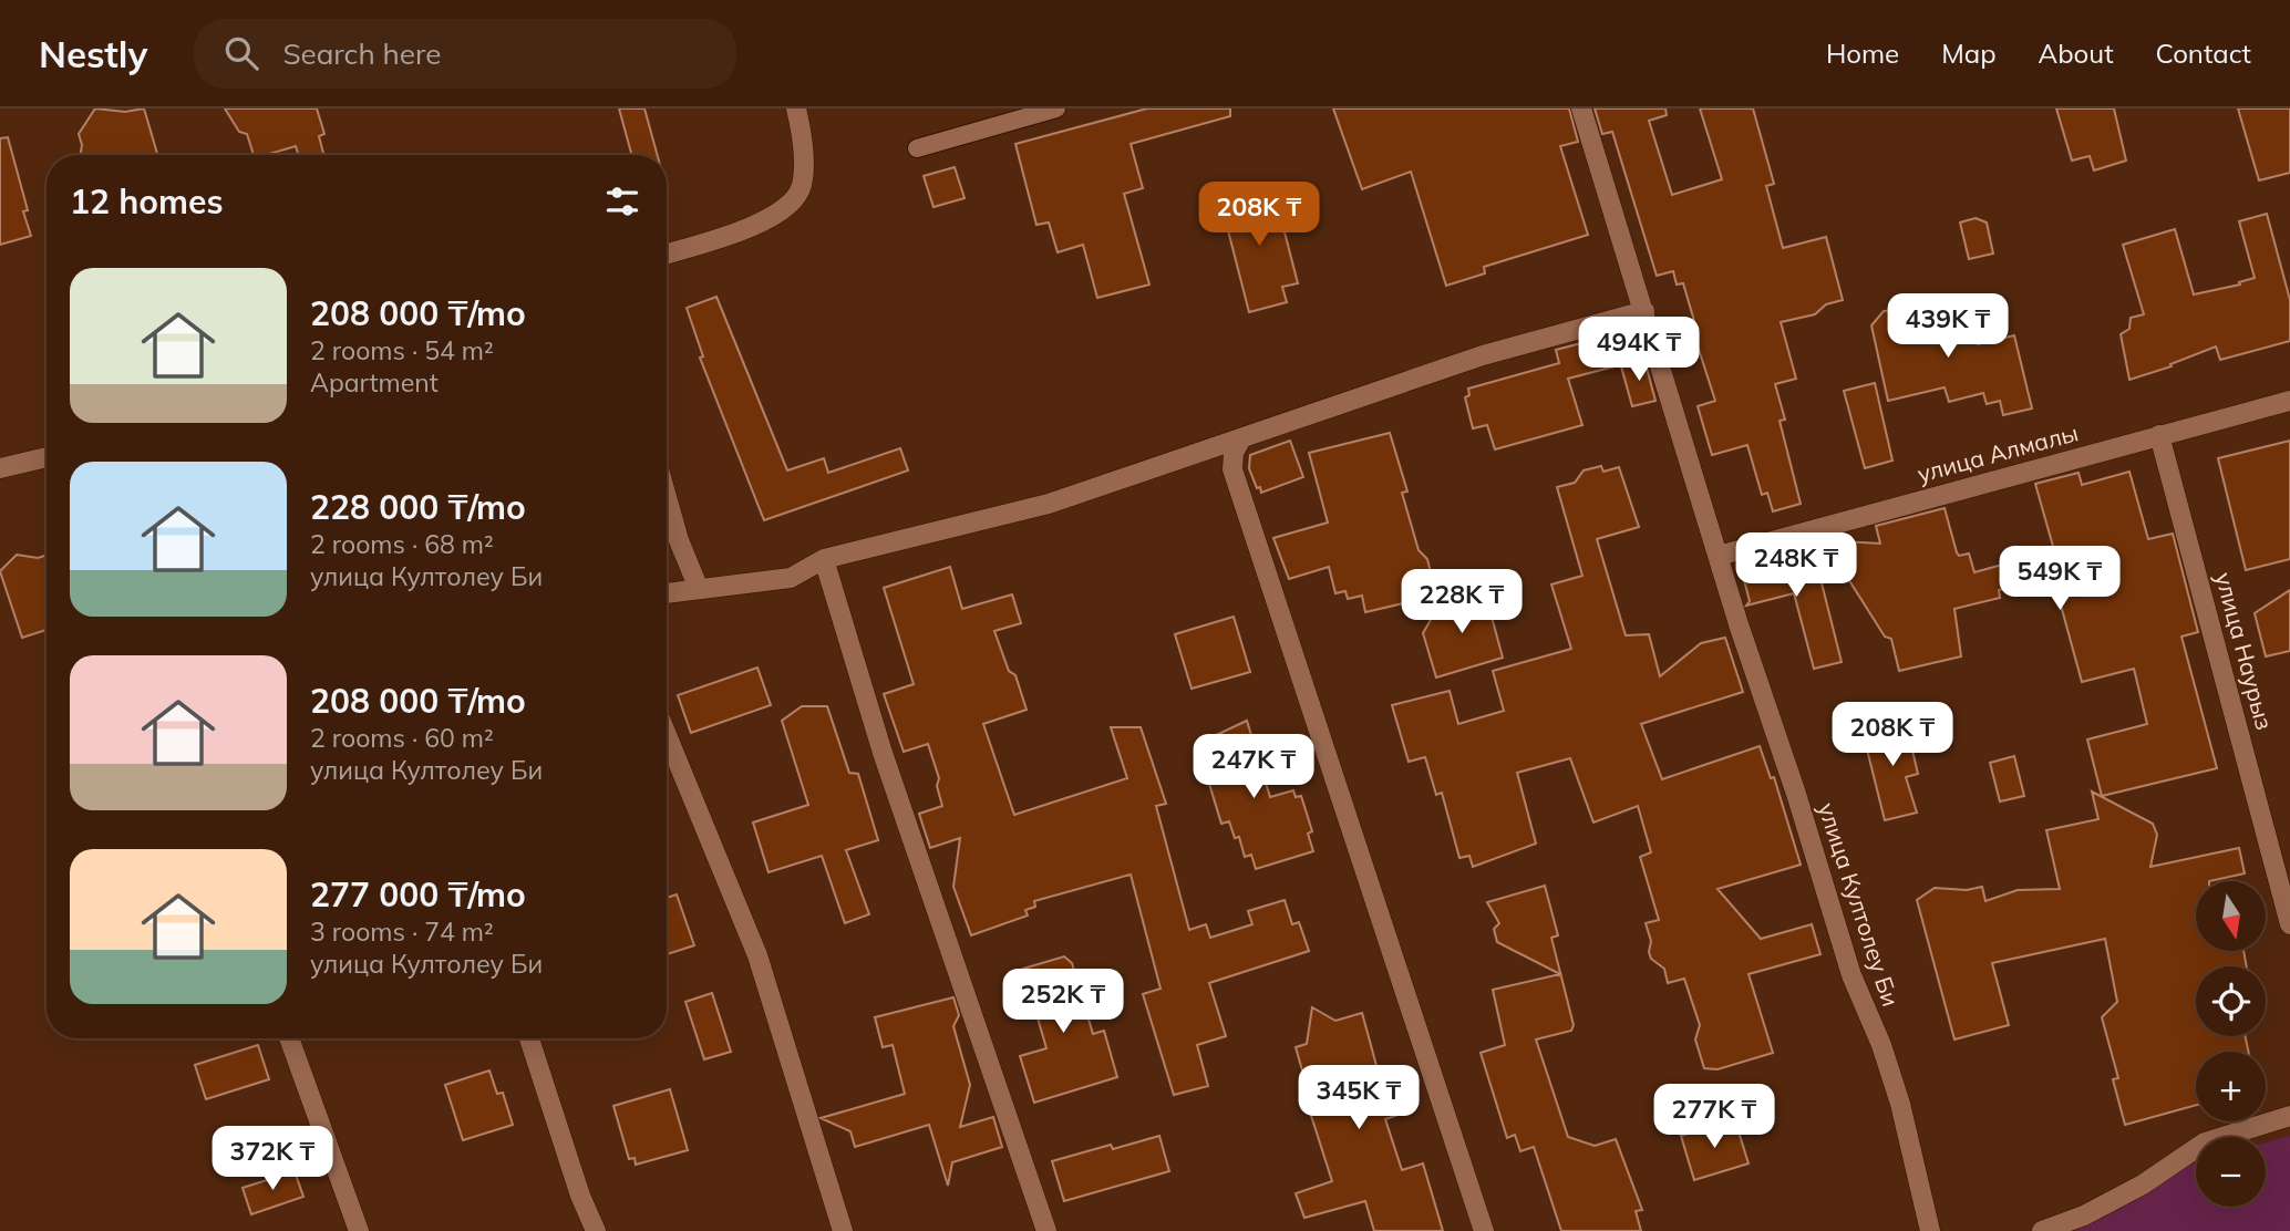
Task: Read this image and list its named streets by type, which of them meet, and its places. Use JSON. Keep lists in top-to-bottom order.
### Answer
{
  "streets": {
    "street": ["улица Алмалы", "улица Наурыз", "улица Култолеу Би"]
  },
  "crossings": [
    ["улица Алмалы", "улица Наурыз"],
    ["улица Алмалы", "улица Култолеу Би"]
  ],
  "north": "bottom",
  "page": {
    "header": "Nestly",
    "search": "Search here",
    "nav": [
      "Home",
      "Map",
      "About",
      "Contact"
    ],
    "heading": "12 homes",
    "price": [
      "208K ₸",
      "439K ₸",
      "494K ₸",
      "248K ₸",
      "549K ₸",
      "228K ₸",
      "208K ₸",
      "247K ₸",
      "252K ₸",
      "345K ₸",
      "277K ₸",
      "372K ₸"
    ],
    "list": [
      {
        "name": "208 000 ₸/mo",
        "note": "2 rooms · 54 m² · Apartment"
      },
      {
        "name": "228 000 ₸/mo",
        "note": "2 rooms · 68 m² · улица Култолеу Би"
      },
      {
        "name": "208 000 ₸/mo",
        "note": "2 rooms · 60 m² · улица Култолеу Би"
      },
      {
        "name": "277 000 ₸/mo",
        "note": "3 rooms · 74 m² · улица Култолеу Би"
      }
    ],
    "map_buttons": ["+", "−"]
  }
}
